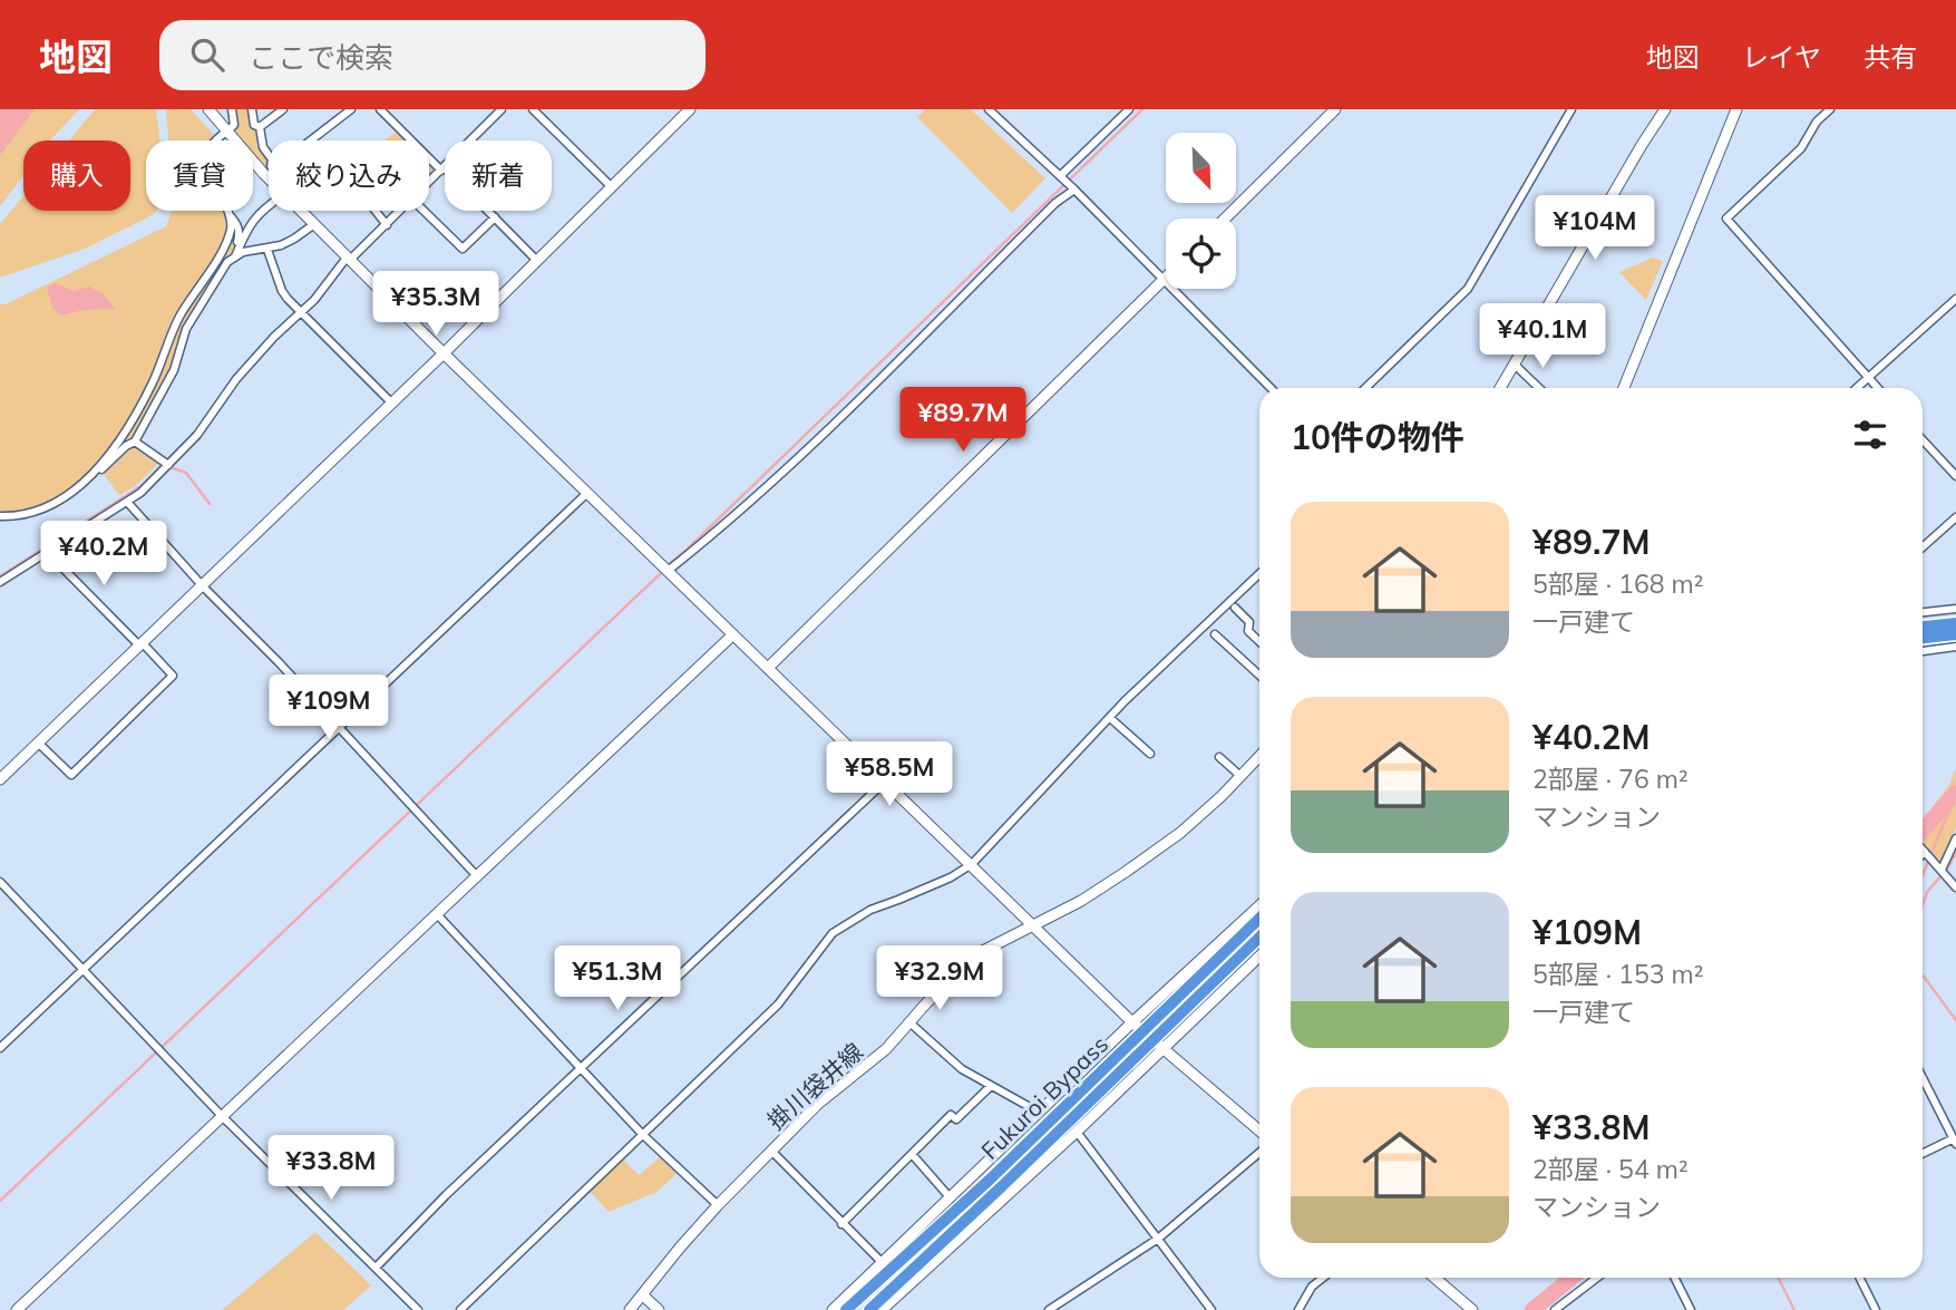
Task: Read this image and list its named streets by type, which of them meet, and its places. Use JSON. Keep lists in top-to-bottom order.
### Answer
{
  "streets": {
    "highway": ["Fukuroi Bypass"],
    "street": ["掛川袋井線"]
  },
  "north": "bottom right",
  "page": {
    "header": "地図",
    "search": "ここで検索",
    "nav": ["地図", "レイヤ", "共有"],
    "chip": [
      "購入",
      "賃貸",
      "絞り込み",
      "新着"
    ],
    "price": [
      "¥104M",
      "¥35.3M",
      "¥40.1M",
      "¥89.7M",
      "¥40.2M",
      "¥109M",
      "¥58.5M",
      "¥51.3M",
      "¥32.9M",
      "¥33.8M"
    ],
    "heading": "10件の物件",
    "list": [
      {
        "name": "¥89.7M",
        "note": "5部屋 · 168 m² · 一戸建て"
      },
      {
        "name": "¥40.2M",
        "note": "2部屋 · 76 m² · マンション"
      },
      {
        "name": "¥109M",
        "note": "5部屋 · 153 m² · 一戸建て"
      },
      {
        "name": "¥33.8M",
        "note": "2部屋 · 54 m² · マンション"
      }
    ]
  }
}
